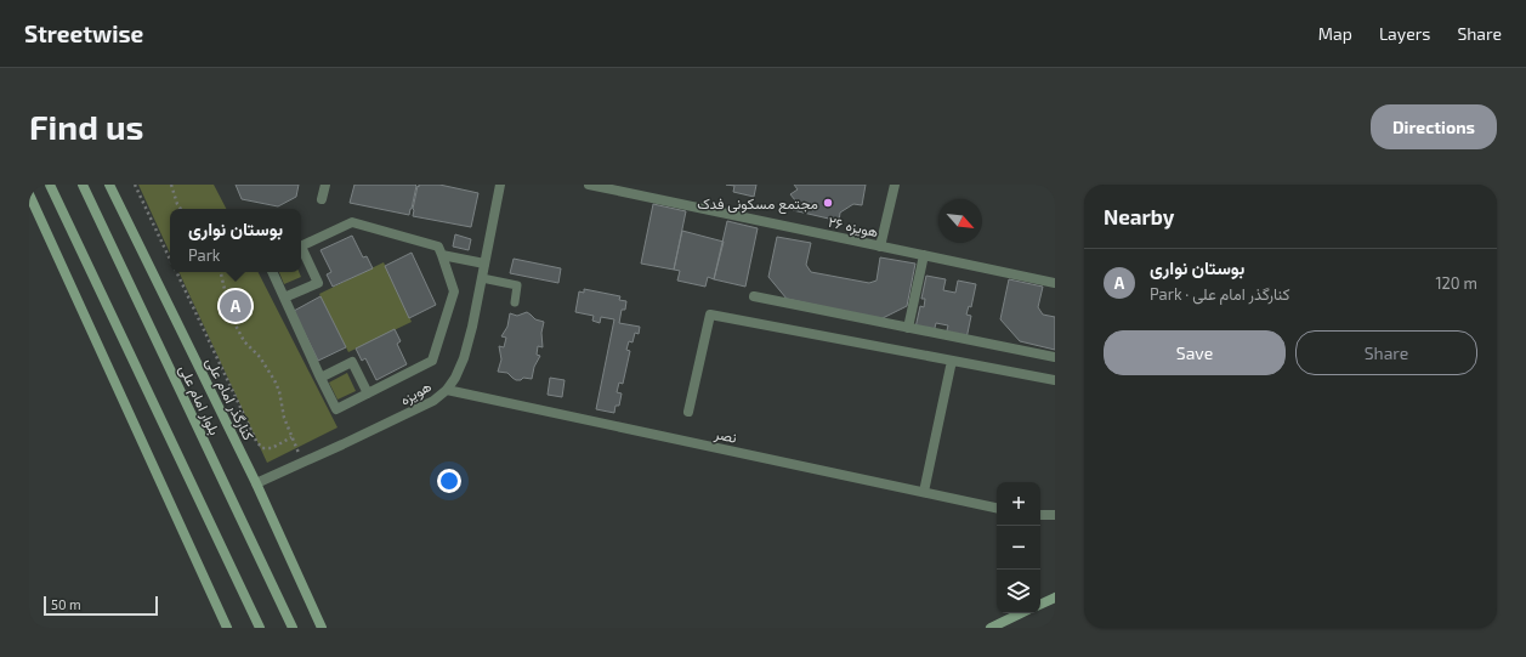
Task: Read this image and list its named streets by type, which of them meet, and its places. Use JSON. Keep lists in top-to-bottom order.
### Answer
{
  "streets": {
    "main road": ["کنارگذر امام علی", "بلوار امام علی"],
    "street": ["هویزه ۲۶", "هویزه", "نصر"]
  },
  "crossings": [
    ["هویزه", "کنارگذر امام علی"],
    ["هویزه", "نصر"]
  ],
  "places": ["مجتمع مسکونی فدک"],
  "scale_bar": "50 m",
  "north": "bottom right",
  "page": {
    "header": "Streetwise",
    "nav": ["Map", "Layers", "Share"],
    "buttons": [
      "Directions",
      ["Save", "Share"]
    ],
    "title": "Find us",
    "heading": "Nearby",
    "popup": ["بوستان نواری", "Park"],
    "list": [
      {
        "mark": "A",
        "name": "بوستان نواری",
        "note": "Park · کنارگذر امام علی",
        "value": "120 m"
      }
    ],
    "pins": "A",
    "map_buttons": ["+", "−"],
    "scale": "50 m"
  }
}
